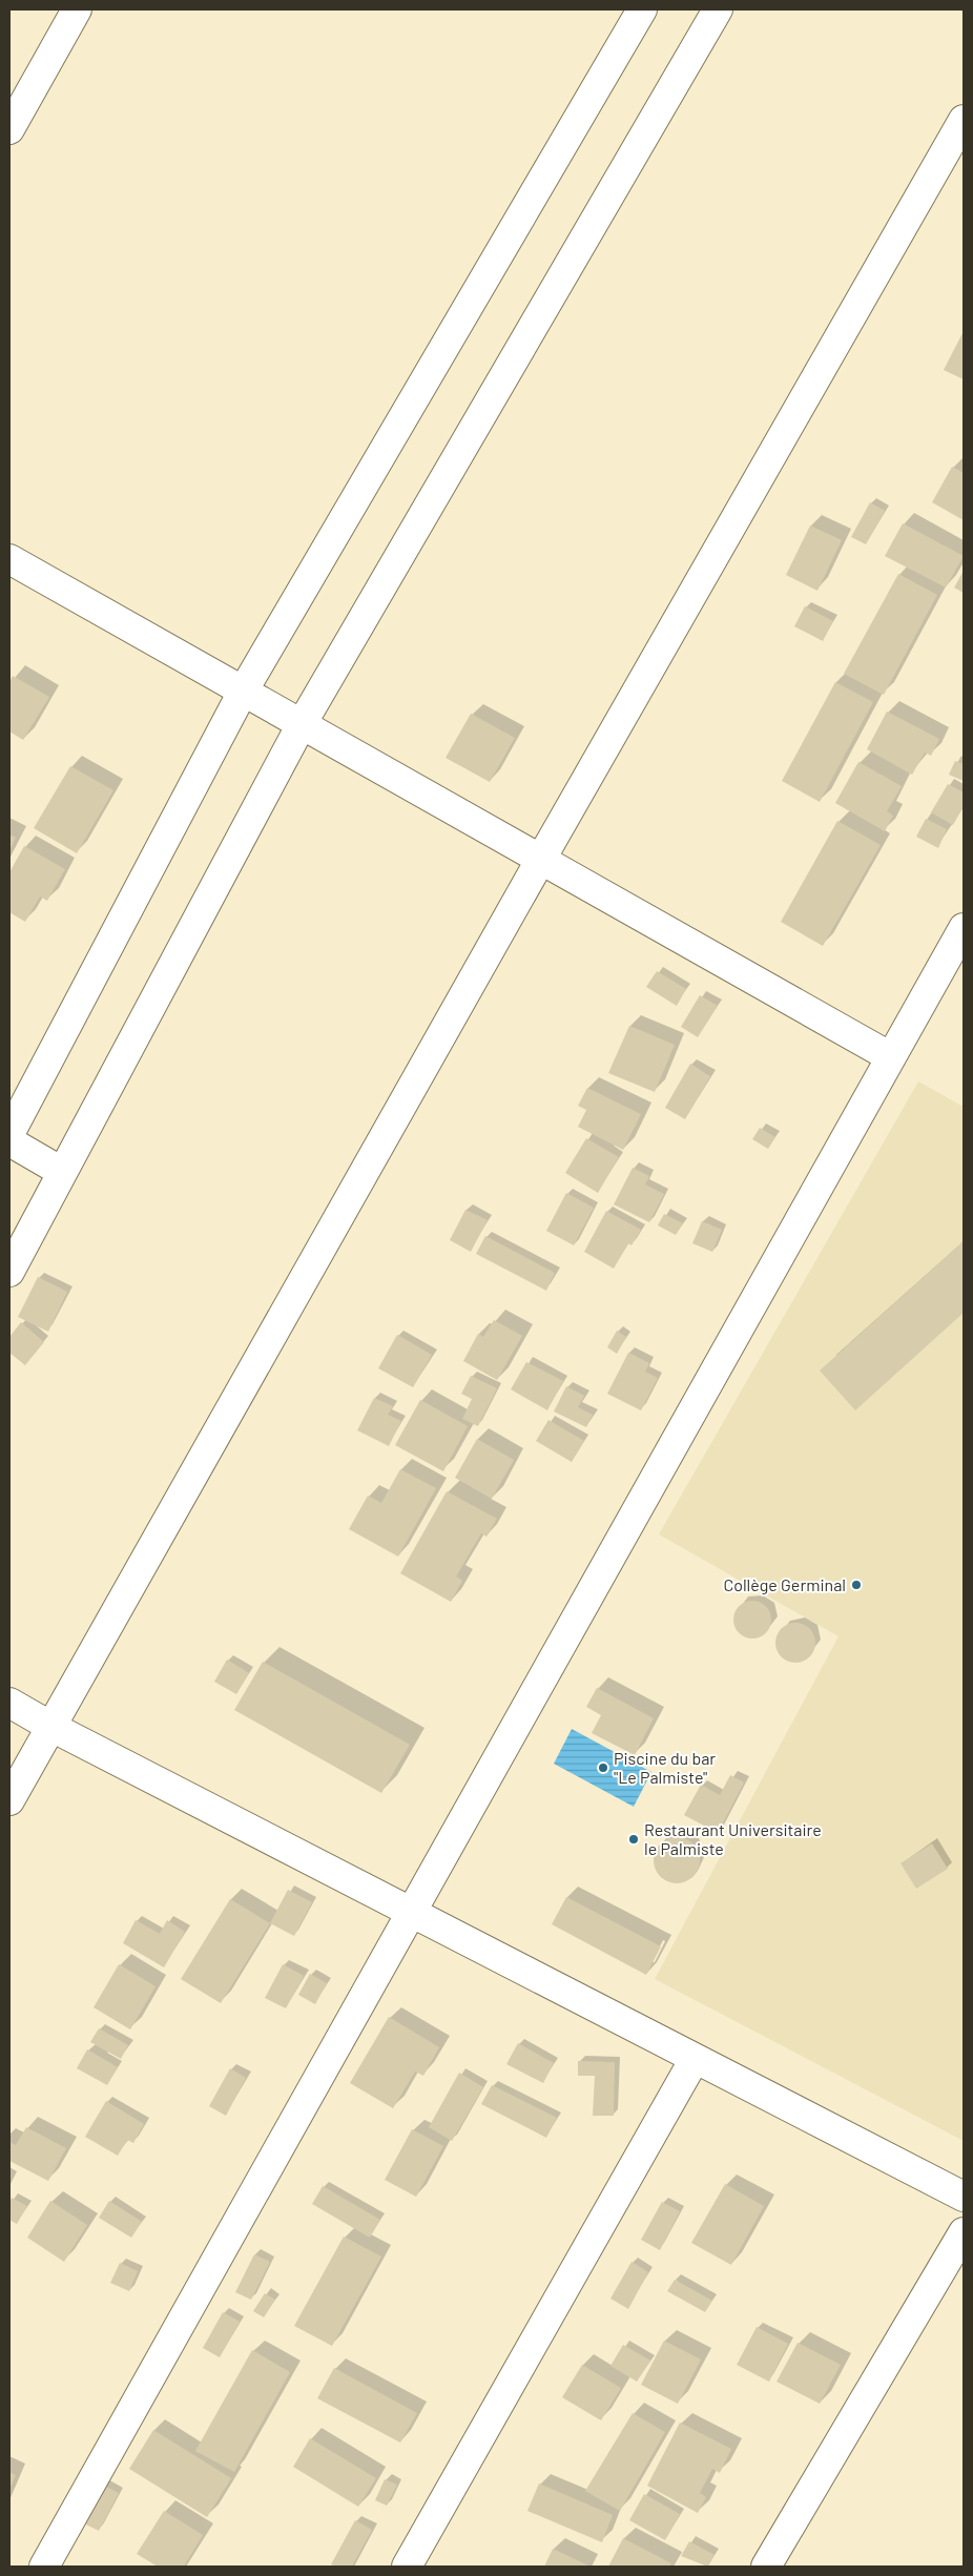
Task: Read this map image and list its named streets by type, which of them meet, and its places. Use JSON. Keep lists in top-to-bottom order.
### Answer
{
  "places": ["Collège Germinal", "Piscine du bar \"Le Palmiste\"", "Restaurant Universitaire le Palmiste"]
}
